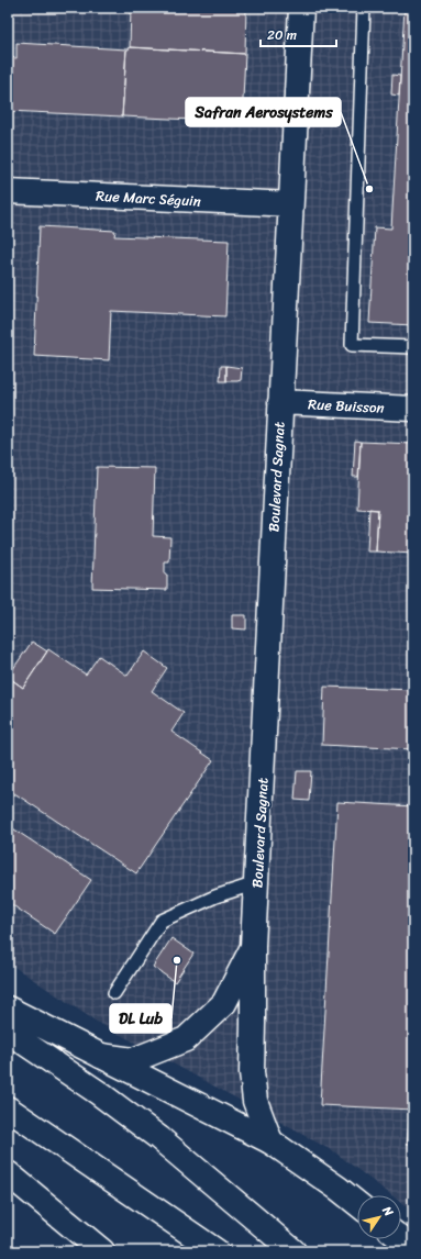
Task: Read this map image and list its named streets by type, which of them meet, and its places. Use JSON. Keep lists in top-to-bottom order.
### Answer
{
  "streets": {
    "street": ["Rue Marc Séguin", "Rue Buisson", "Boulevard Sagnat"]
  },
  "crossings": [
    ["Rue Marc Séguin", "Boulevard Sagnat"],
    ["Rue Buisson", "Boulevard Sagnat"]
  ],
  "places": ["Safran Aerosystems", "DL Lub"],
  "scale_bar": "20 m",
  "north": "top right"
}
